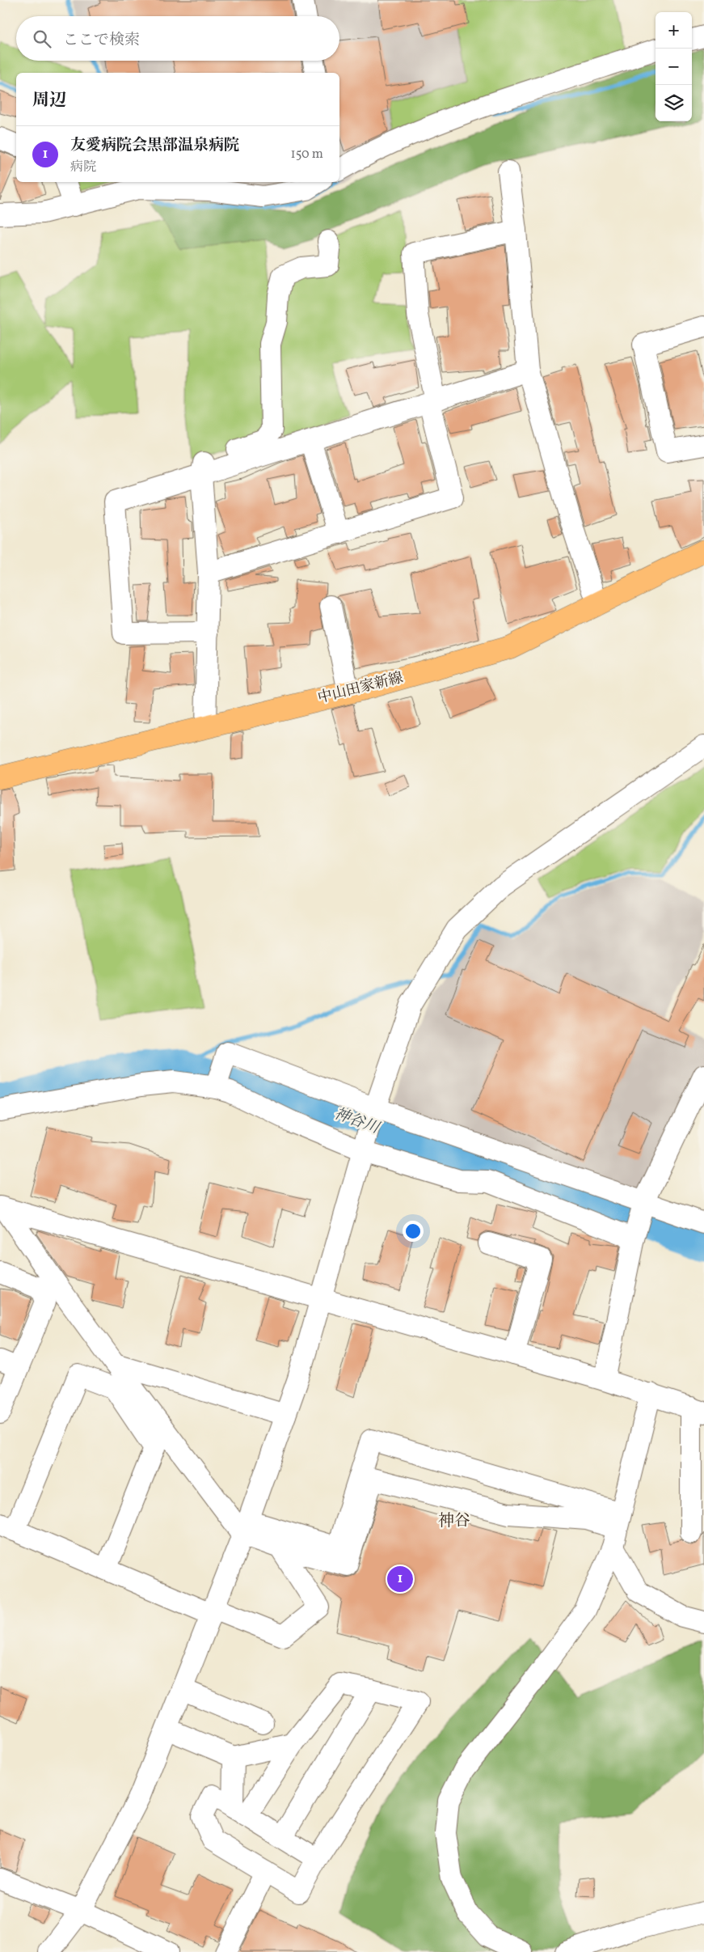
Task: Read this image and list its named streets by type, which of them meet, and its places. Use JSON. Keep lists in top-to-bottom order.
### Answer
{
  "streets": {
    "main road": ["中山田家新線"]
  },
  "districts": ["神谷"],
  "water": ["神谷川"],
  "page": {
    "map_buttons": ["+", "−"],
    "search": "ここで検索",
    "heading": "周辺",
    "list": [
      {
        "mark": "1",
        "name": "友愛病院会黒部温泉病院",
        "note": "病院",
        "value": "150 m"
      }
    ],
    "pins": "1"
  }
}
